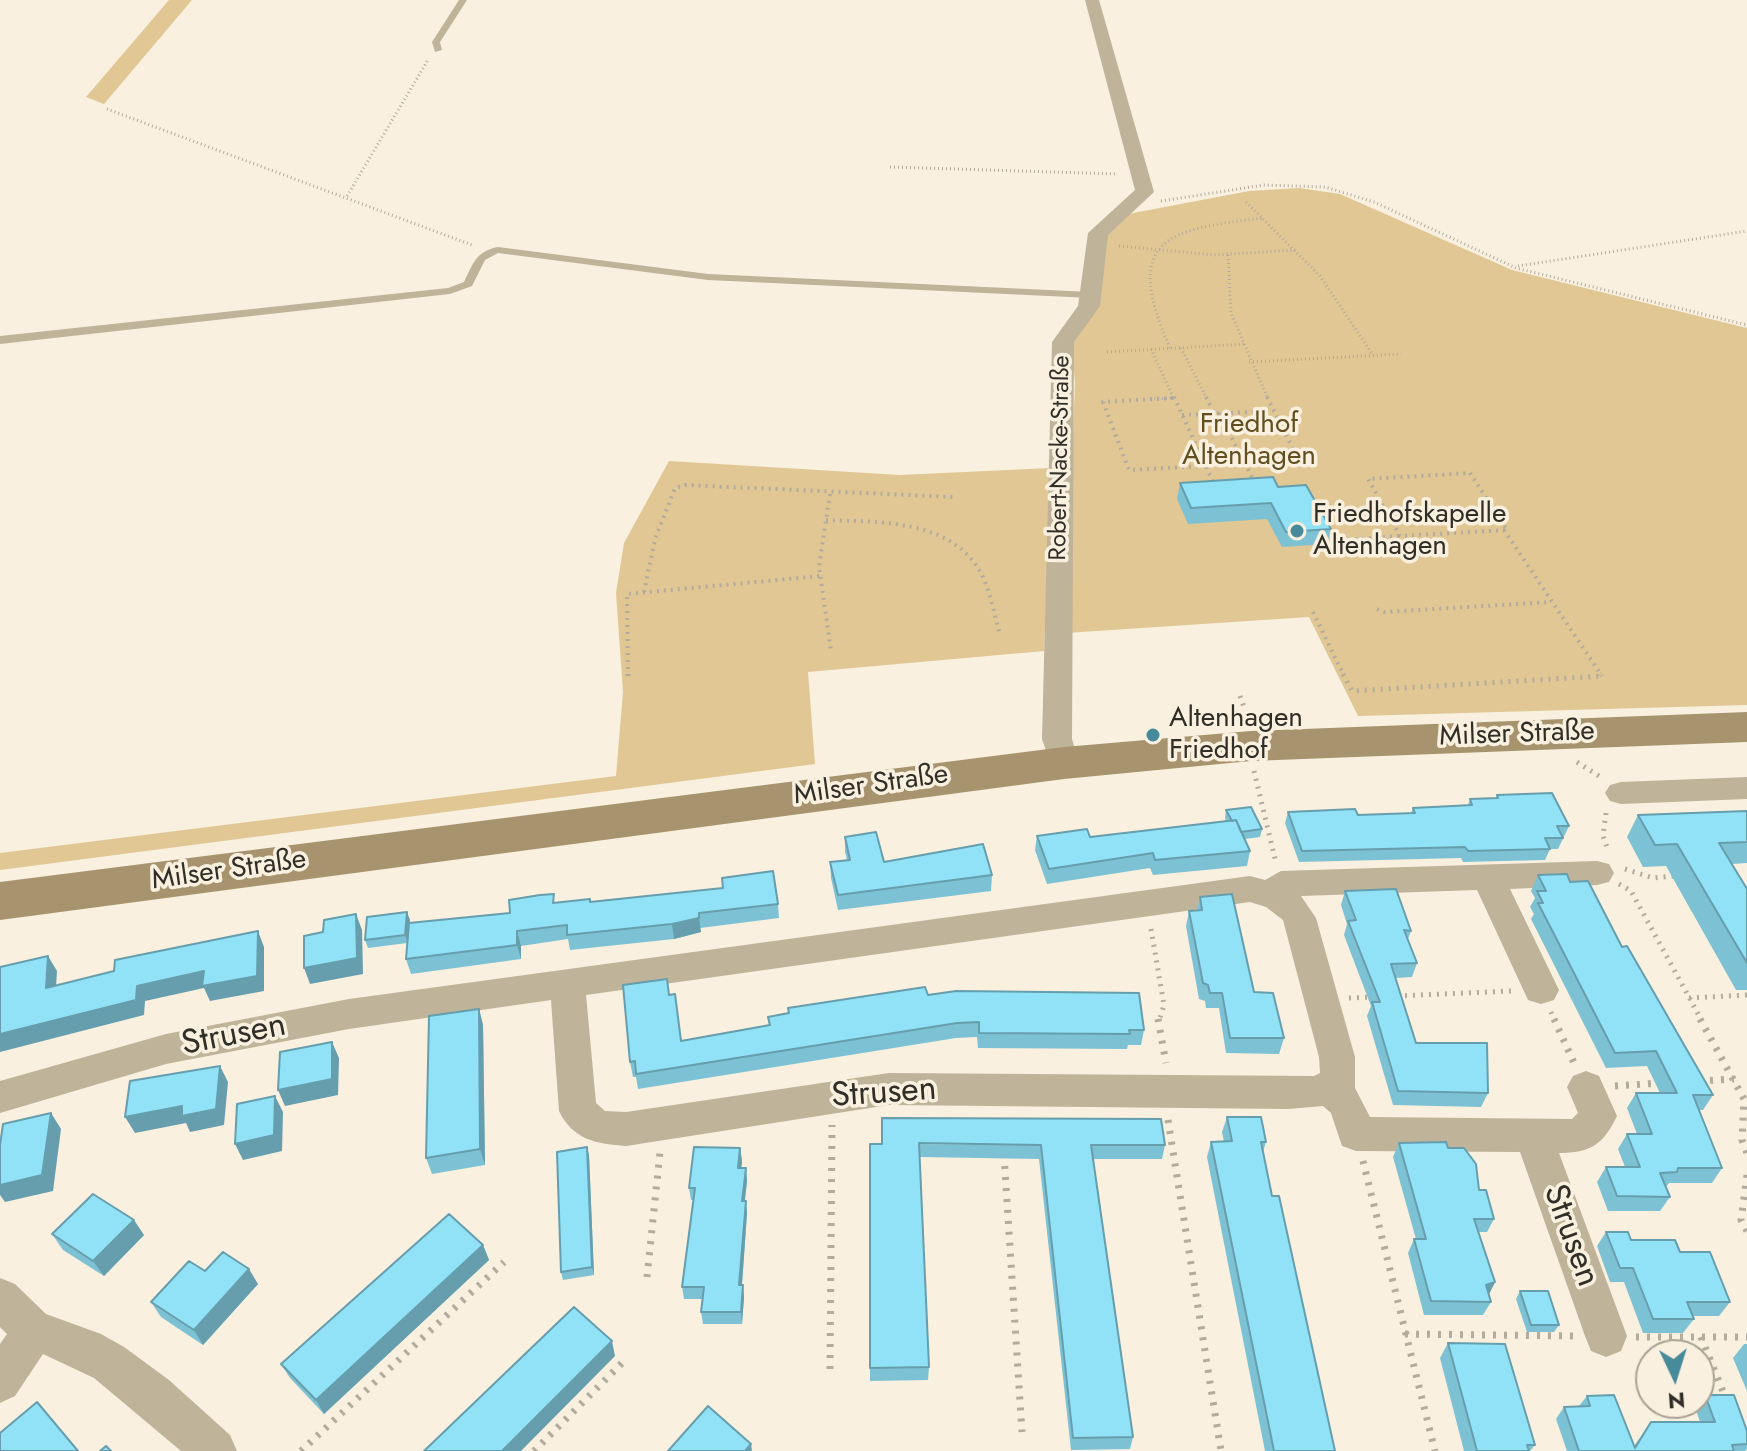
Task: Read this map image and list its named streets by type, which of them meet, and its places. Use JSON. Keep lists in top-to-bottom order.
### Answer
{
  "streets": {
    "main road": ["Milser Straße"],
    "street": ["Robert-Nacke-Straße", "Strusen"]
  },
  "crossings": [
    ["Robert-Nacke-Straße", "Milser Straße"]
  ],
  "parks": ["Friedhof Altenhagen"],
  "places": ["Friedhofskapelle Altenhagen", "Altenhagen Friedhof"],
  "north": "bottom"
}
